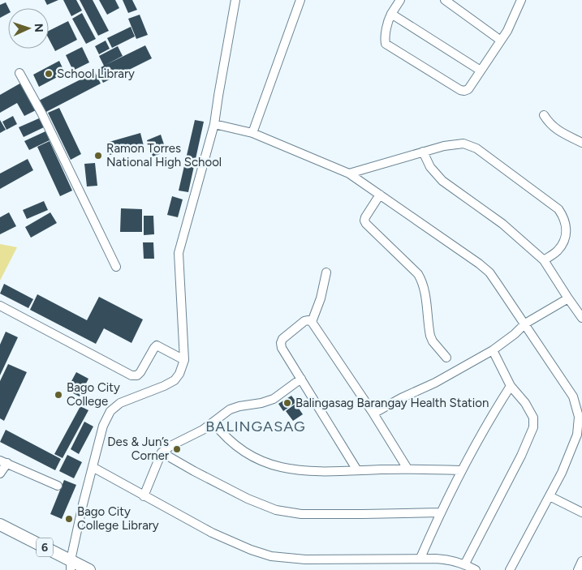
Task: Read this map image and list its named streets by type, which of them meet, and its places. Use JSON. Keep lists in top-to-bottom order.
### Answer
{
  "streets": {
    "highway": ["6"]
  },
  "districts": ["BALINGASAG"],
  "places": [
    "School Library",
    "Ramon Torres National High School",
    "Bago City College",
    "Balingasag Barangay Health Station",
    "Des & Jun’s Corner",
    "Bago City College Library"
  ],
  "north": "right"
}
